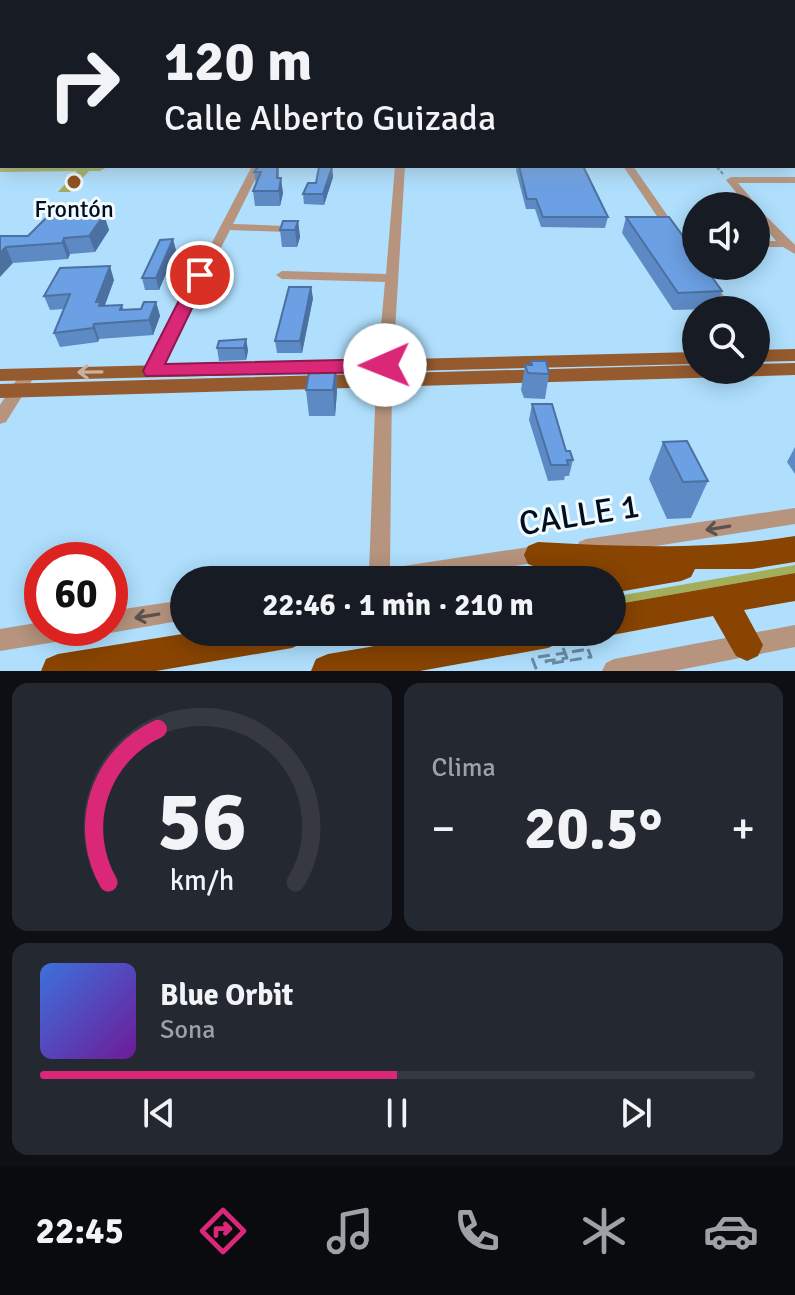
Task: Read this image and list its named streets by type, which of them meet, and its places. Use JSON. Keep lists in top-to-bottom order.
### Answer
{
  "streets": {
    "street": ["CALLE 1"]
  },
  "places": ["Frontón"],
  "page": {
    "turn": ["120 m", "Calle Alberto Guizada"],
    "limit": "60",
    "trip": "22:46 · 1 min · 210 m",
    "tile": "Clima",
    "heat": ["−", "20.5°", "+"],
    "song": ["Blue Orbit", "Sona"],
    "tabs": "22:45",
    "gauge": ["56", "km/h"]
  }
}
